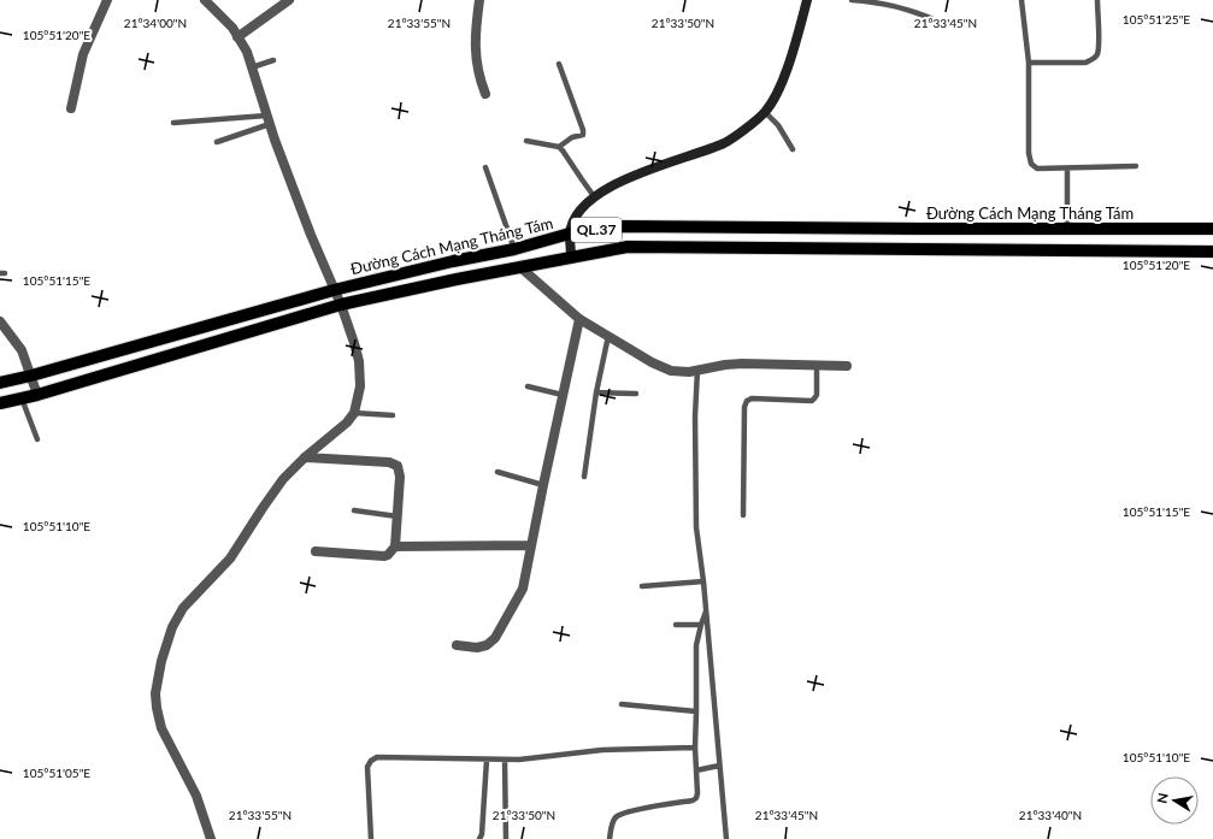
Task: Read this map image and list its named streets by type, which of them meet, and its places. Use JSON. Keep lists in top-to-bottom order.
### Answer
{
  "streets": {
    "main road": ["Đường Cách Mạng Tháng Tám", "QL.37"]
  },
  "north": "left",
  "coordinates": [
    "105°51'25\"E",
    "21°34'00\"N",
    "21°33'55\"N",
    "21°33'50\"N",
    "21°33'45\"N",
    "105°51'20\"E",
    "105°51'15\"E",
    "105°51'10\"E",
    "105°51'05\"E",
    "21°33'40\"N"
  ]
}
